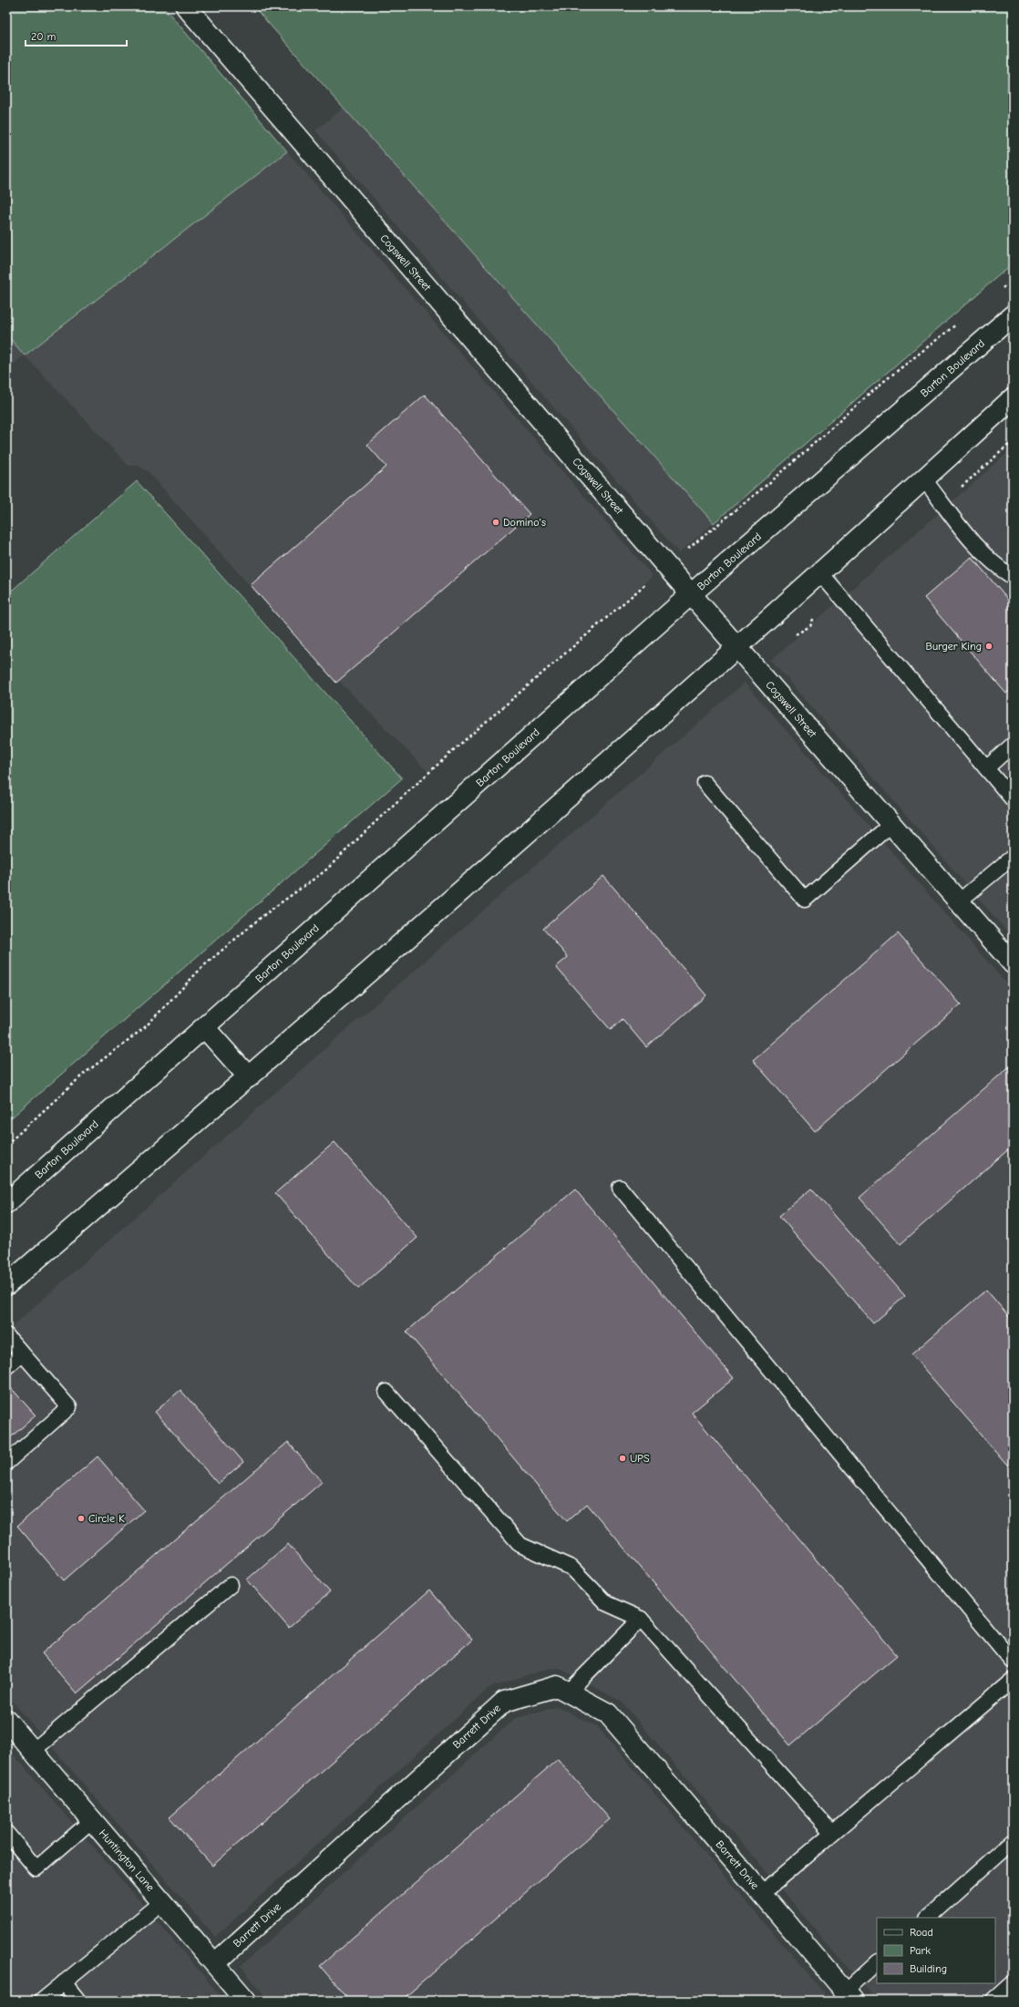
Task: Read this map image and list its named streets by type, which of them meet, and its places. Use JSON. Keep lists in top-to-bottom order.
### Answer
{
  "streets": {
    "main road": [
      "Cogswell Street",
      "Barton Boulevard",
      "Barrett Drive",
      "Huntington Lane"
    ]
  },
  "crossings": [
    ["Cogswell Street", "Barton Boulevard"],
    ["Barrett Drive", "Huntington Lane"]
  ],
  "places": [
    "Domino's",
    "Burger King",
    "UPS",
    "Circle K"
  ],
  "legend": ["Road", "Park", "Building"],
  "scale_bar": "20 m"
}
